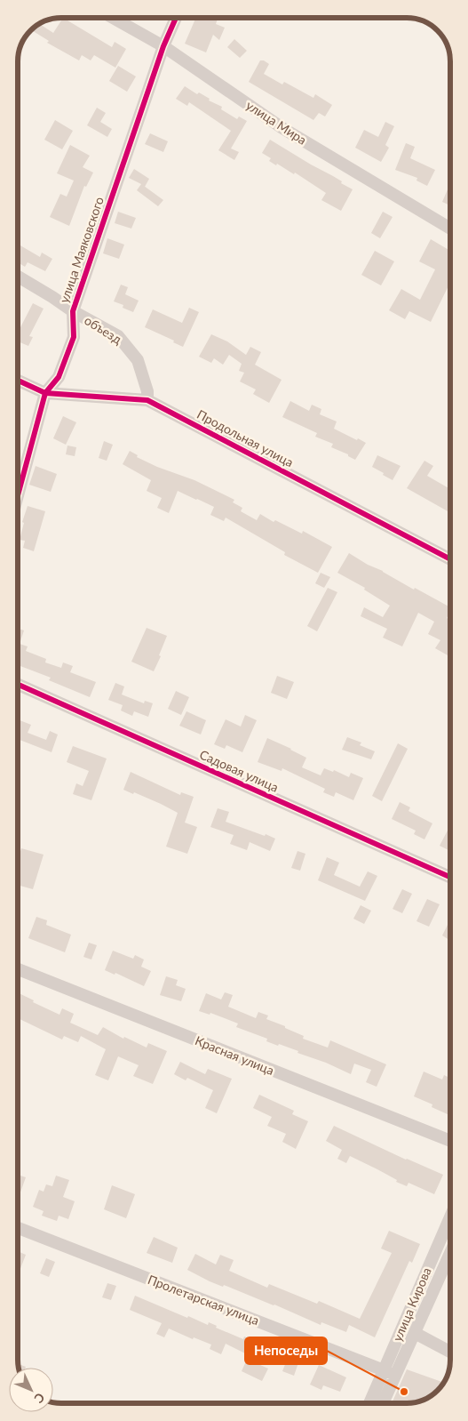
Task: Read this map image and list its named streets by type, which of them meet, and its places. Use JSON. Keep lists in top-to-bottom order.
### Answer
{
  "streets": {
    "street": [
      "улица Мира",
      "улица Маяковского",
      "объезд",
      "Продольная улица",
      "Садовая улица",
      "Красная улица",
      "Пролетарская улица",
      "улица Кирова"
    ]
  },
  "crossings": [
    ["улица Мира", "улица Маяковского"],
    ["улица Маяковского", "объезд"],
    ["улица Маяковского", "Продольная улица"],
    ["объезд", "Продольная улица"],
    ["Пролетарская улица", "улица Кирова"]
  ],
  "places": ["Непоседы"],
  "north": "bottom right"
}
